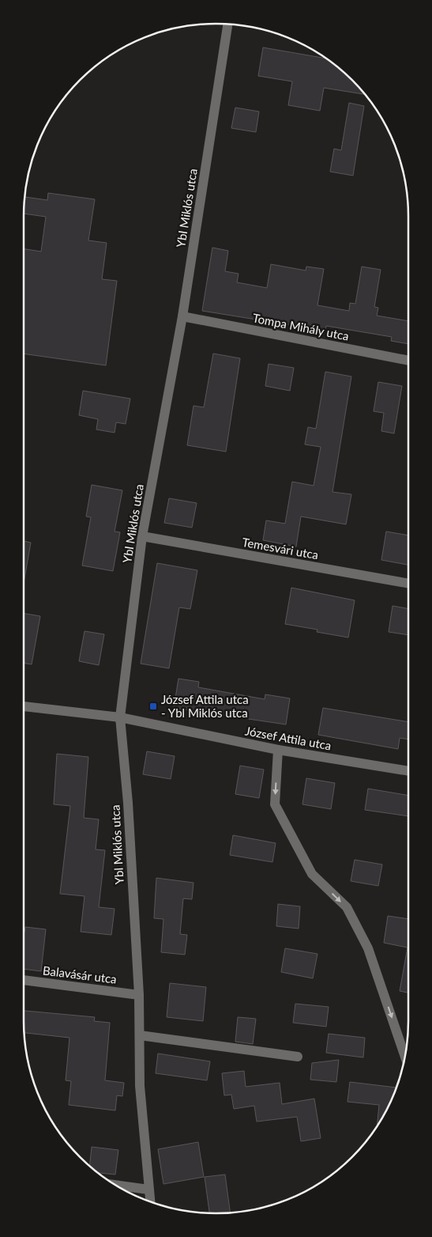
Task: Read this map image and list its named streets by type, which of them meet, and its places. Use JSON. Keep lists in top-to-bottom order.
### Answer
{
  "streets": {
    "street": [
      "Ybl Miklós utca",
      "Tompa Mihály utca",
      "Temesvári utca",
      "József Attila utca",
      "Balavásár utca"
    ]
  },
  "crossings": [
    ["Ybl Miklós utca", "Tompa Mihály utca"],
    ["Ybl Miklós utca", "Temesvári utca"],
    ["Ybl Miklós utca", "József Attila utca"],
    ["Ybl Miklós utca", "Balavásár utca"]
  ],
  "places": {
    "transit": ["József Attila utca - Ybl Miklós utca"]
  }
}
